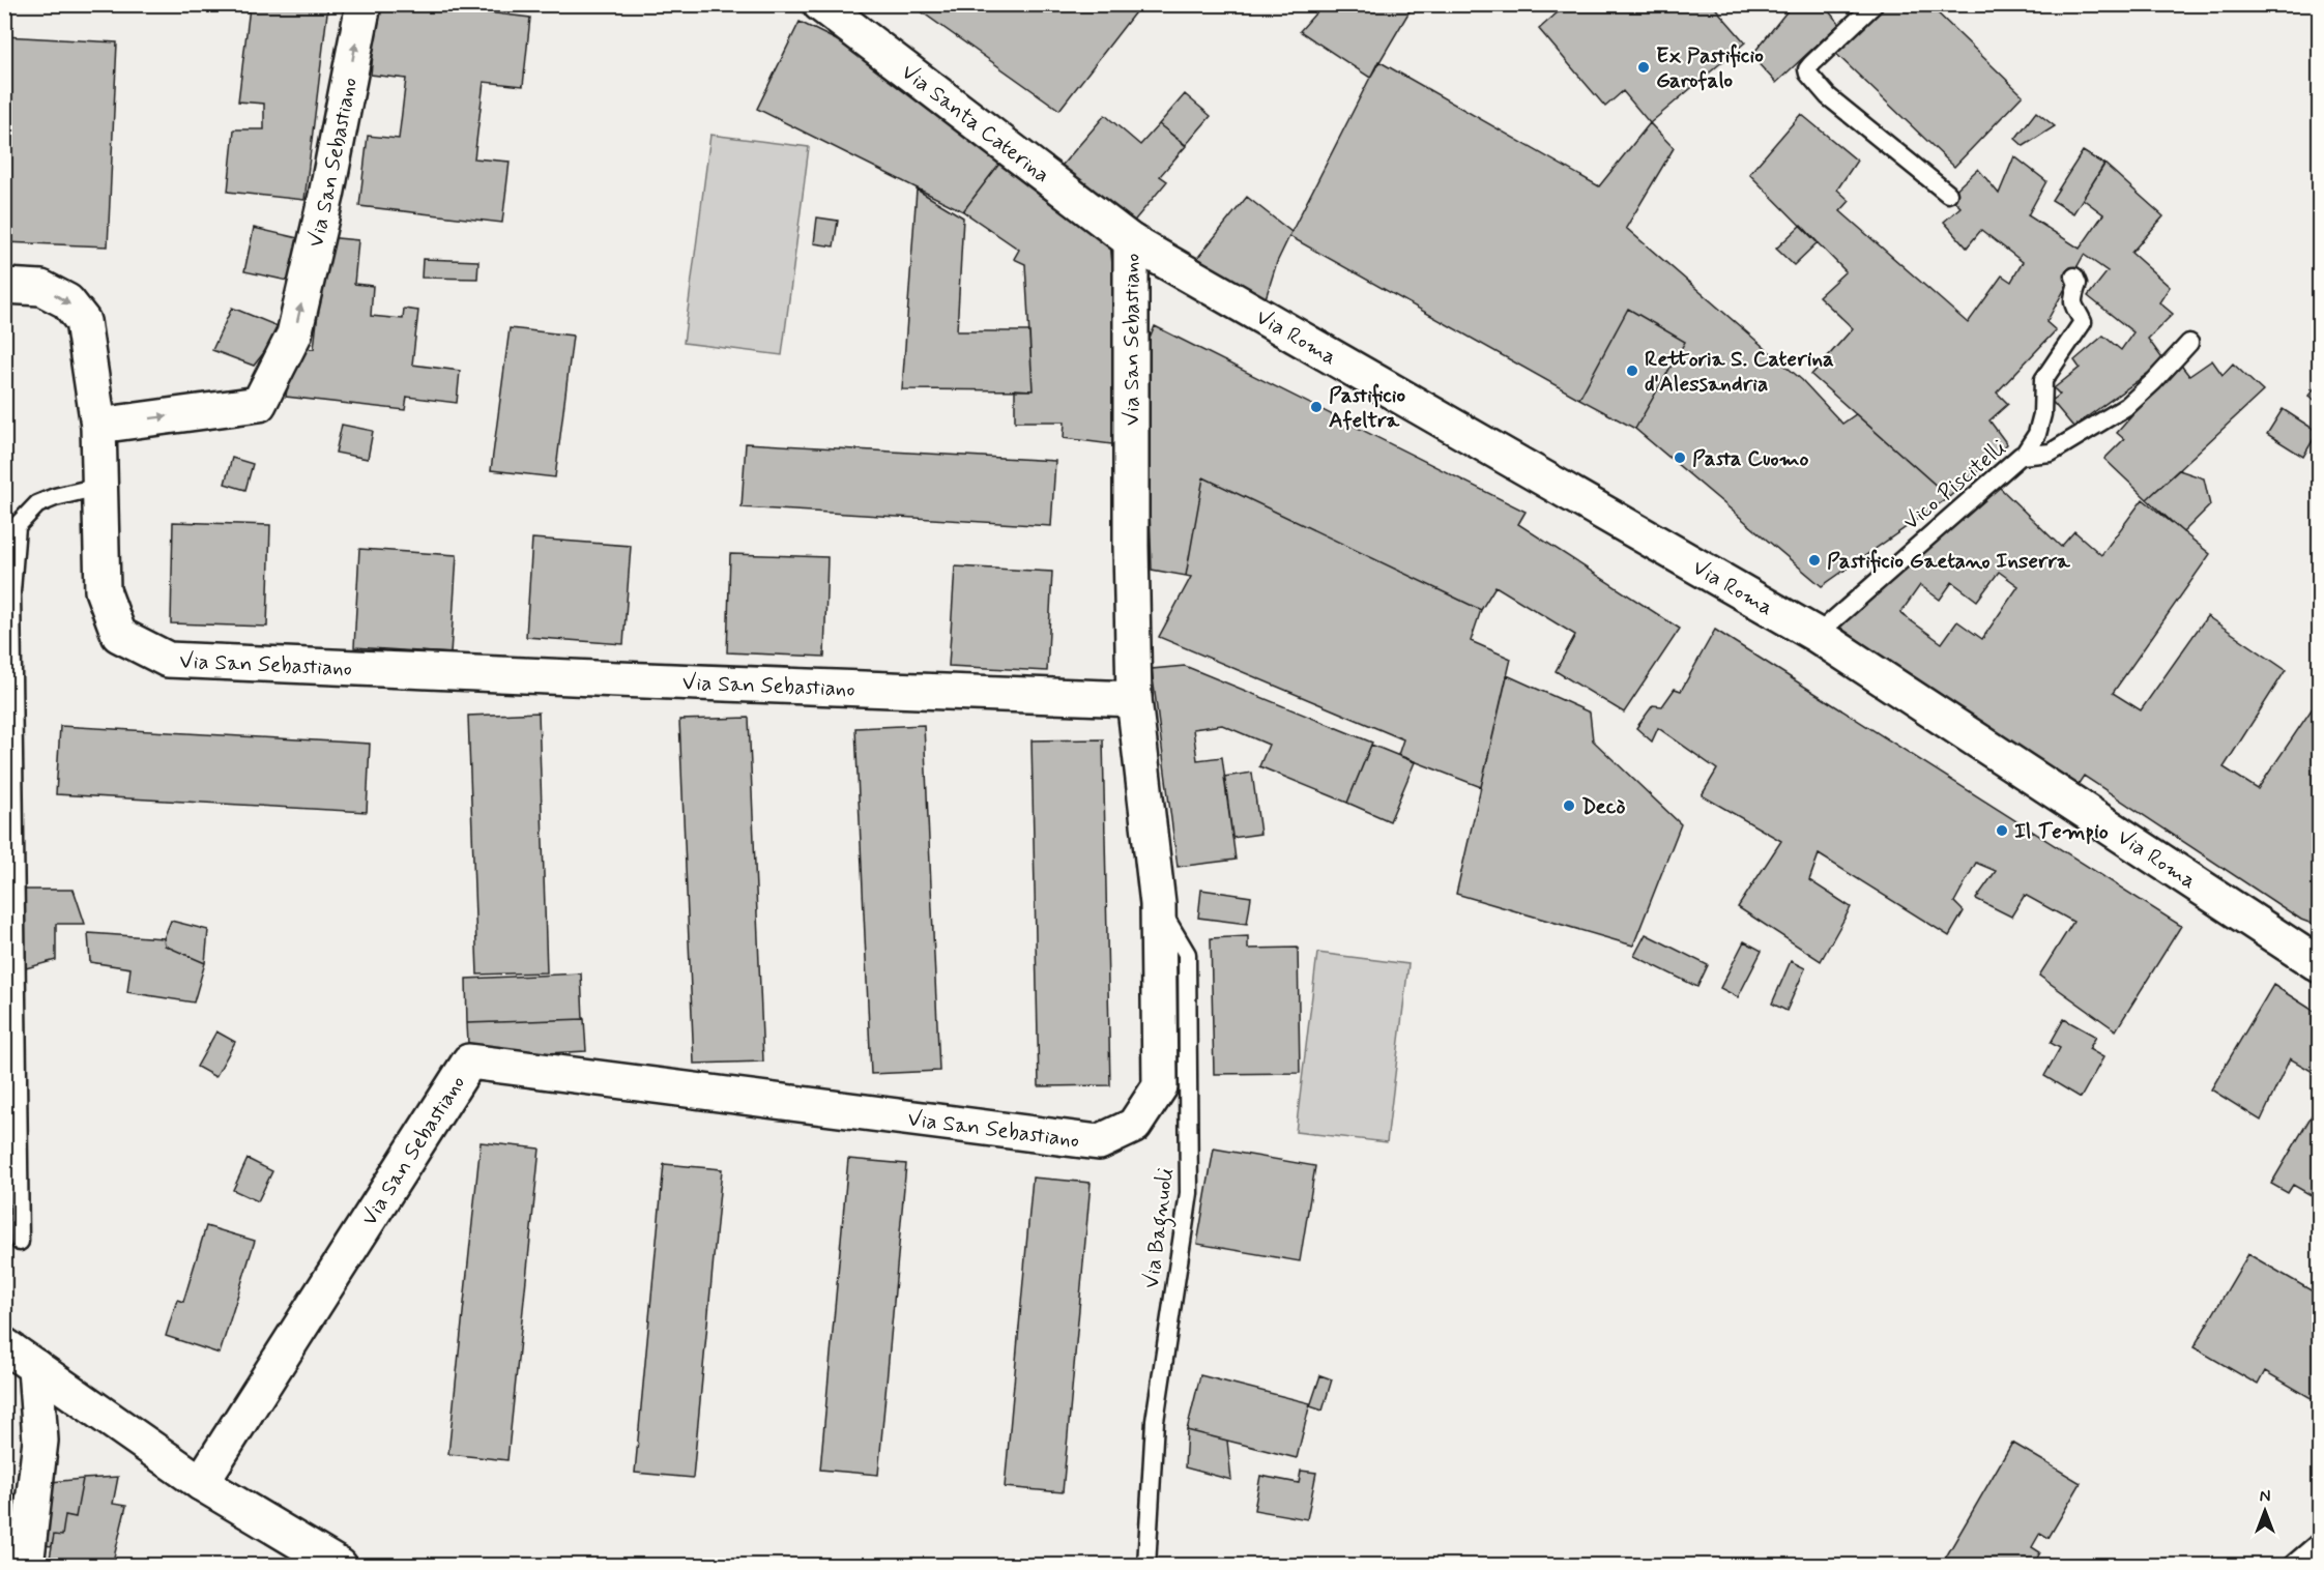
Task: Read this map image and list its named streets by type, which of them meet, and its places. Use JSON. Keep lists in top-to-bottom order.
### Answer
{
  "streets": {
    "street": ["Via Santa Caterina", "Via San Sebastiano", "Via Roma"],
    "lane": ["Vico Piscitelli", "Via Bagnuoli"]
  },
  "crossings": [
    ["Via Santa Caterina", "Via San Sebastiano"],
    ["Via Santa Caterina", "Via Roma"],
    ["Via San Sebastiano", "Via Roma"],
    ["Via San Sebastiano", "Via Bagnuoli"],
    ["Via Roma", "Vico Piscitelli"]
  ],
  "places": [
    "Ex Pastificio Garofalo",
    "Rettoria S. Caterina d'Alessandria",
    "Pastificio Afeltra",
    "Pasta Cuomo",
    "Pastificio Gaetano Inserra",
    "Decò",
    "Il Tempio"
  ],
  "north": "top"
}
